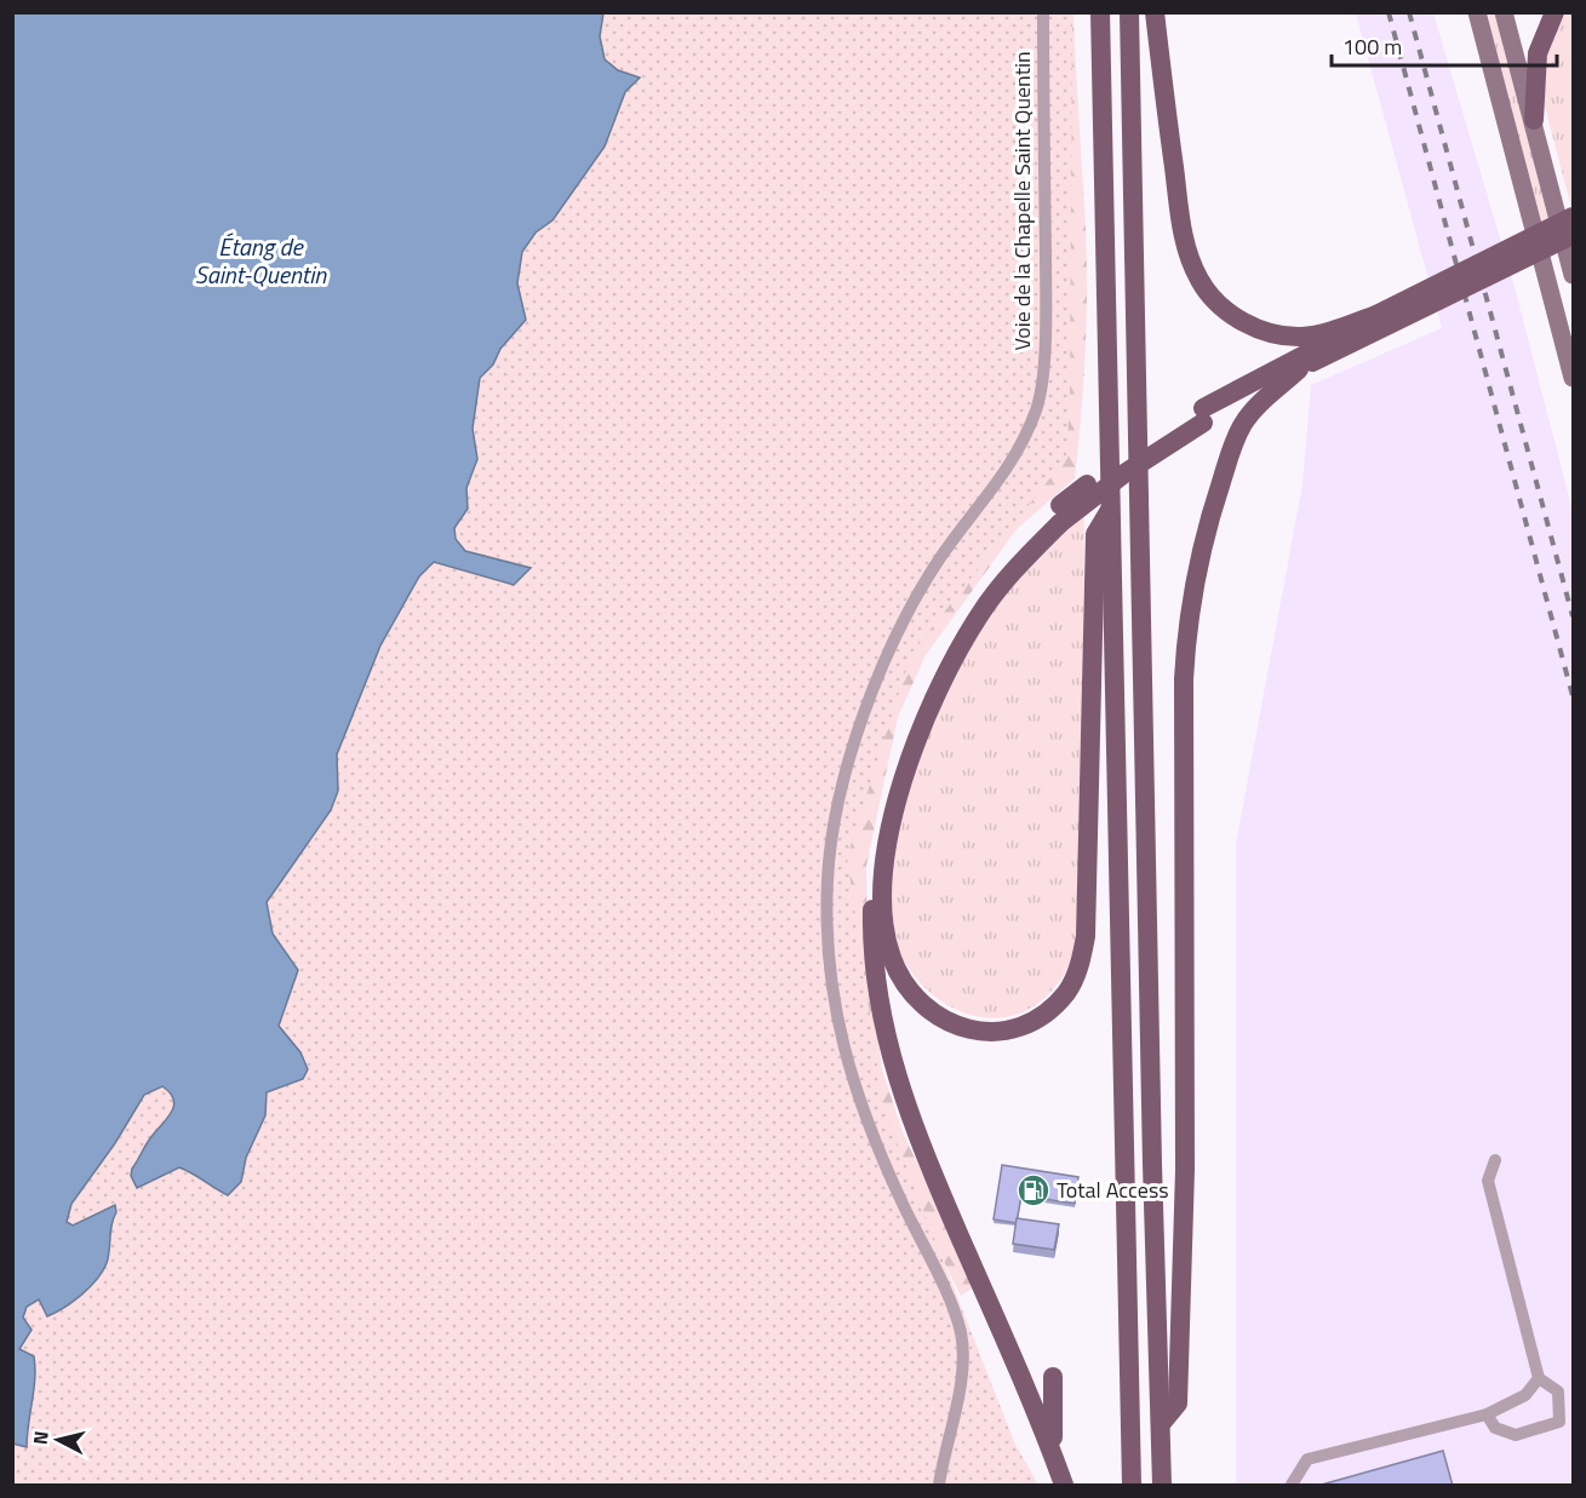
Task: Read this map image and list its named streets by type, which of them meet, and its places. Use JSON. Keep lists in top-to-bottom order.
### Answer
{
  "streets": {
    "street": ["Voie de la Chapelle Saint Quentin"]
  },
  "water": ["Étang de Saint-Quentin"],
  "places": {
    "fuel station": ["Total Access"]
  },
  "scale_bar": "100 m",
  "north": "left"
}
